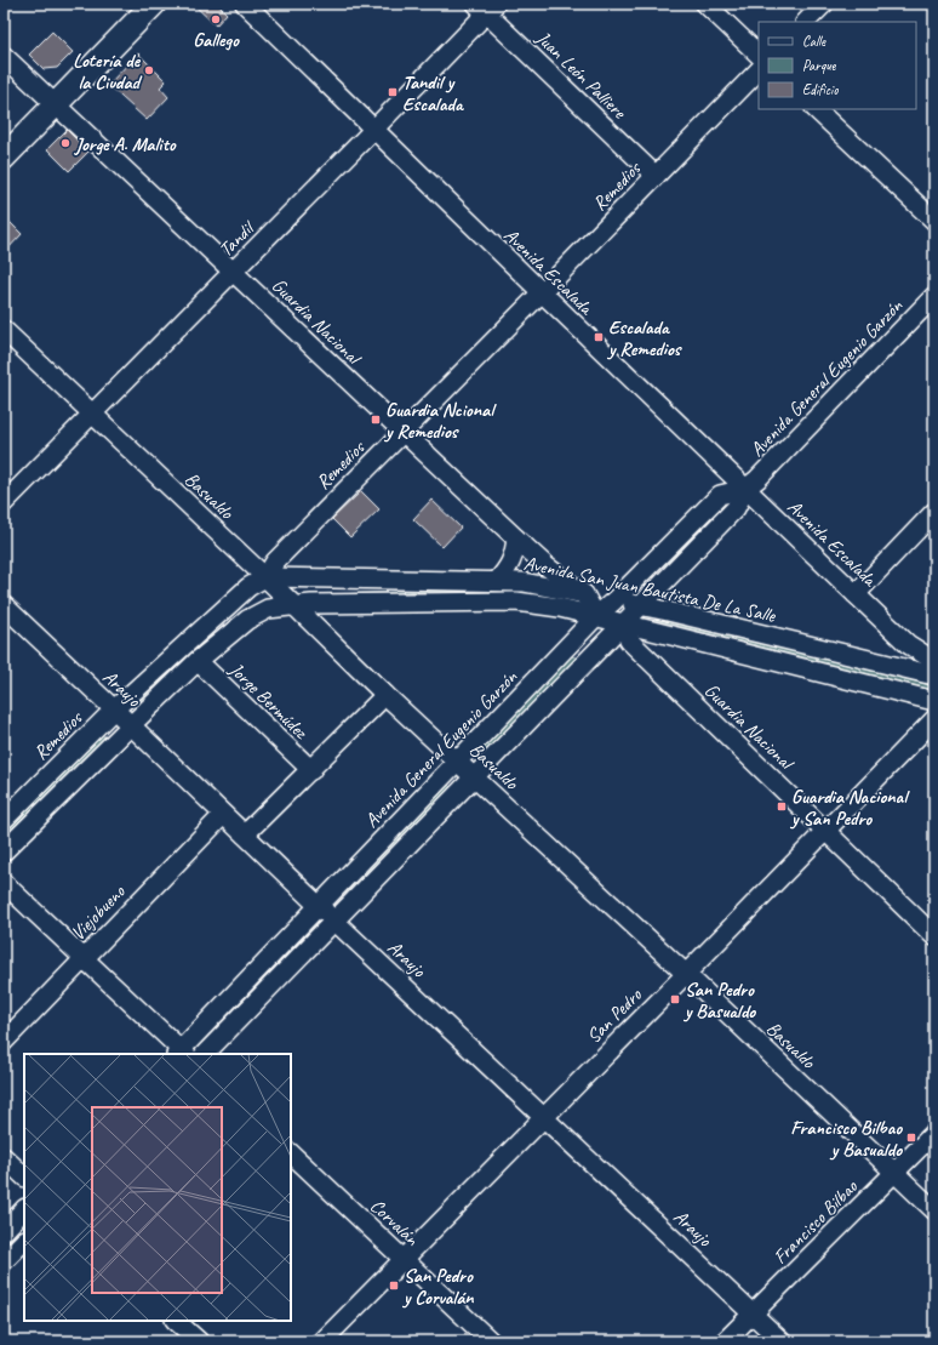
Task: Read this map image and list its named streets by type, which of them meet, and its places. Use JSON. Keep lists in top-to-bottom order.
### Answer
{
  "streets": {
    "street": [
      "Juan León Palliere",
      "Remedios",
      "Tandil",
      "Avenida Escalada",
      "Guardia Nacional",
      "Avenida General Eugenio Garzón",
      "Basualdo",
      "Avenida San Juan Bautista De La Salle",
      "Araujo",
      "Jorge Bermúdez",
      "Viejobueno",
      "San Pedro",
      "Corvalán",
      "Francisco Bilbao"
    ]
  },
  "crossings": [
    ["Juan León Palliere", "Remedios"],
    ["Juan León Palliere", "Tandil"],
    ["Remedios", "Avenida Escalada"],
    ["Remedios", "Guardia Nacional"],
    ["Remedios", "Basualdo"],
    ["Remedios", "Avenida San Juan Bautista De La Salle"],
    ["Remedios", "Araujo"],
    ["Tandil", "Avenida Escalada"],
    ["Tandil", "Guardia Nacional"],
    ["Tandil", "Basualdo"],
    ["Avenida Escalada", "Avenida General Eugenio Garzón"],
    ["Guardia Nacional", "Avenida General Eugenio Garzón"],
    ["Guardia Nacional", "Avenida San Juan Bautista De La Salle"],
    ["Guardia Nacional", "San Pedro"],
    ["Avenida General Eugenio Garzón", "Basualdo"],
    ["Avenida General Eugenio Garzón", "Avenida San Juan Bautista De La Salle"],
    ["Avenida General Eugenio Garzón", "Araujo"],
    ["Basualdo", "Avenida San Juan Bautista De La Salle"],
    ["Basualdo", "San Pedro"],
    ["Basualdo", "Francisco Bilbao"],
    ["Araujo", "Viejobueno"],
    ["Araujo", "San Pedro"],
    ["Araujo", "Francisco Bilbao"],
    ["San Pedro", "Corvalán"]
  ],
  "places": {
    "other": ["Gallego", "Lotería de la Ciudad", "Jorge A. Malito"],
    "transit": [
      "Tandil y Escalada",
      "Escalada y Remedios",
      "Guardia Ncional y Remedios",
      "Guardia Nacional y San Pedro",
      "San Pedro y Basualdo",
      "Francisco Bilbao y Basualdo",
      "San Pedro y Corvalán"
    ]
  },
  "legend": ["Calle", "Parque", "Edificio"]
}
